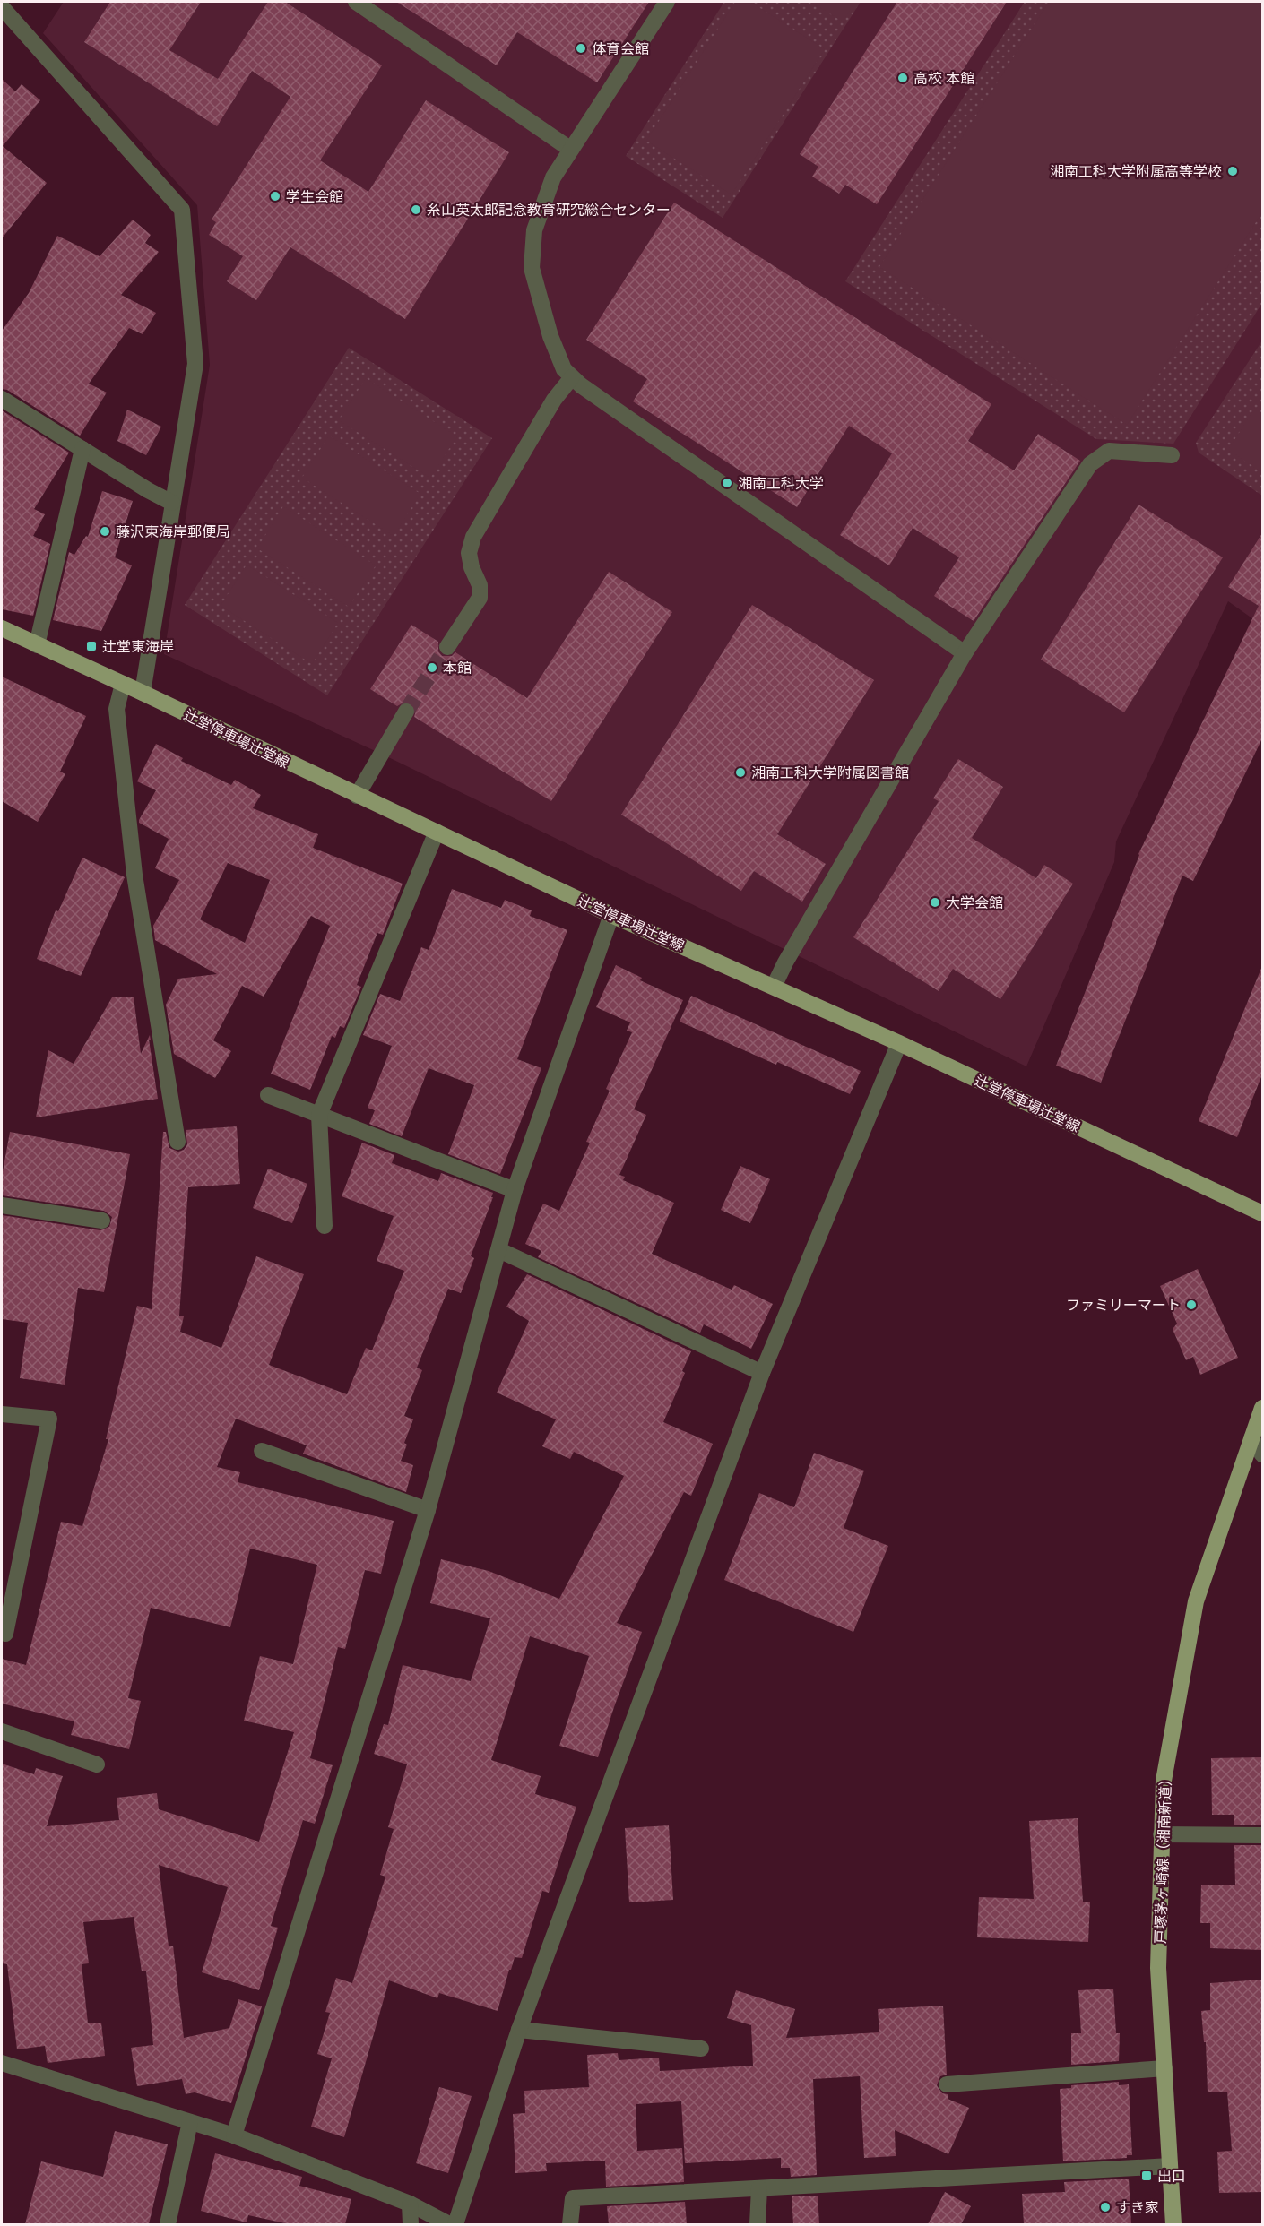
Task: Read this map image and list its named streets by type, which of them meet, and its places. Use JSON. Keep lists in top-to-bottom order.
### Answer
{
  "streets": {
    "main road": ["辻堂停車場辻堂線", "戸塚茅ヶ崎線（湘南新道）"]
  },
  "places": {
    "other": [
      "体育会館",
      "高校 本館",
      "湘南工科大学附属高等学校",
      "学生会館",
      "糸山英太郎記念教育研究総合センター",
      "湘南工科大学",
      "藤沢東海岸郵便局",
      "本館",
      "湘南⼯科⼤学附属図書館",
      "大学会館",
      "ファミリーマート",
      "すき家"
    ],
    "transit": ["辻堂東海岸", "出口"]
  }
}
